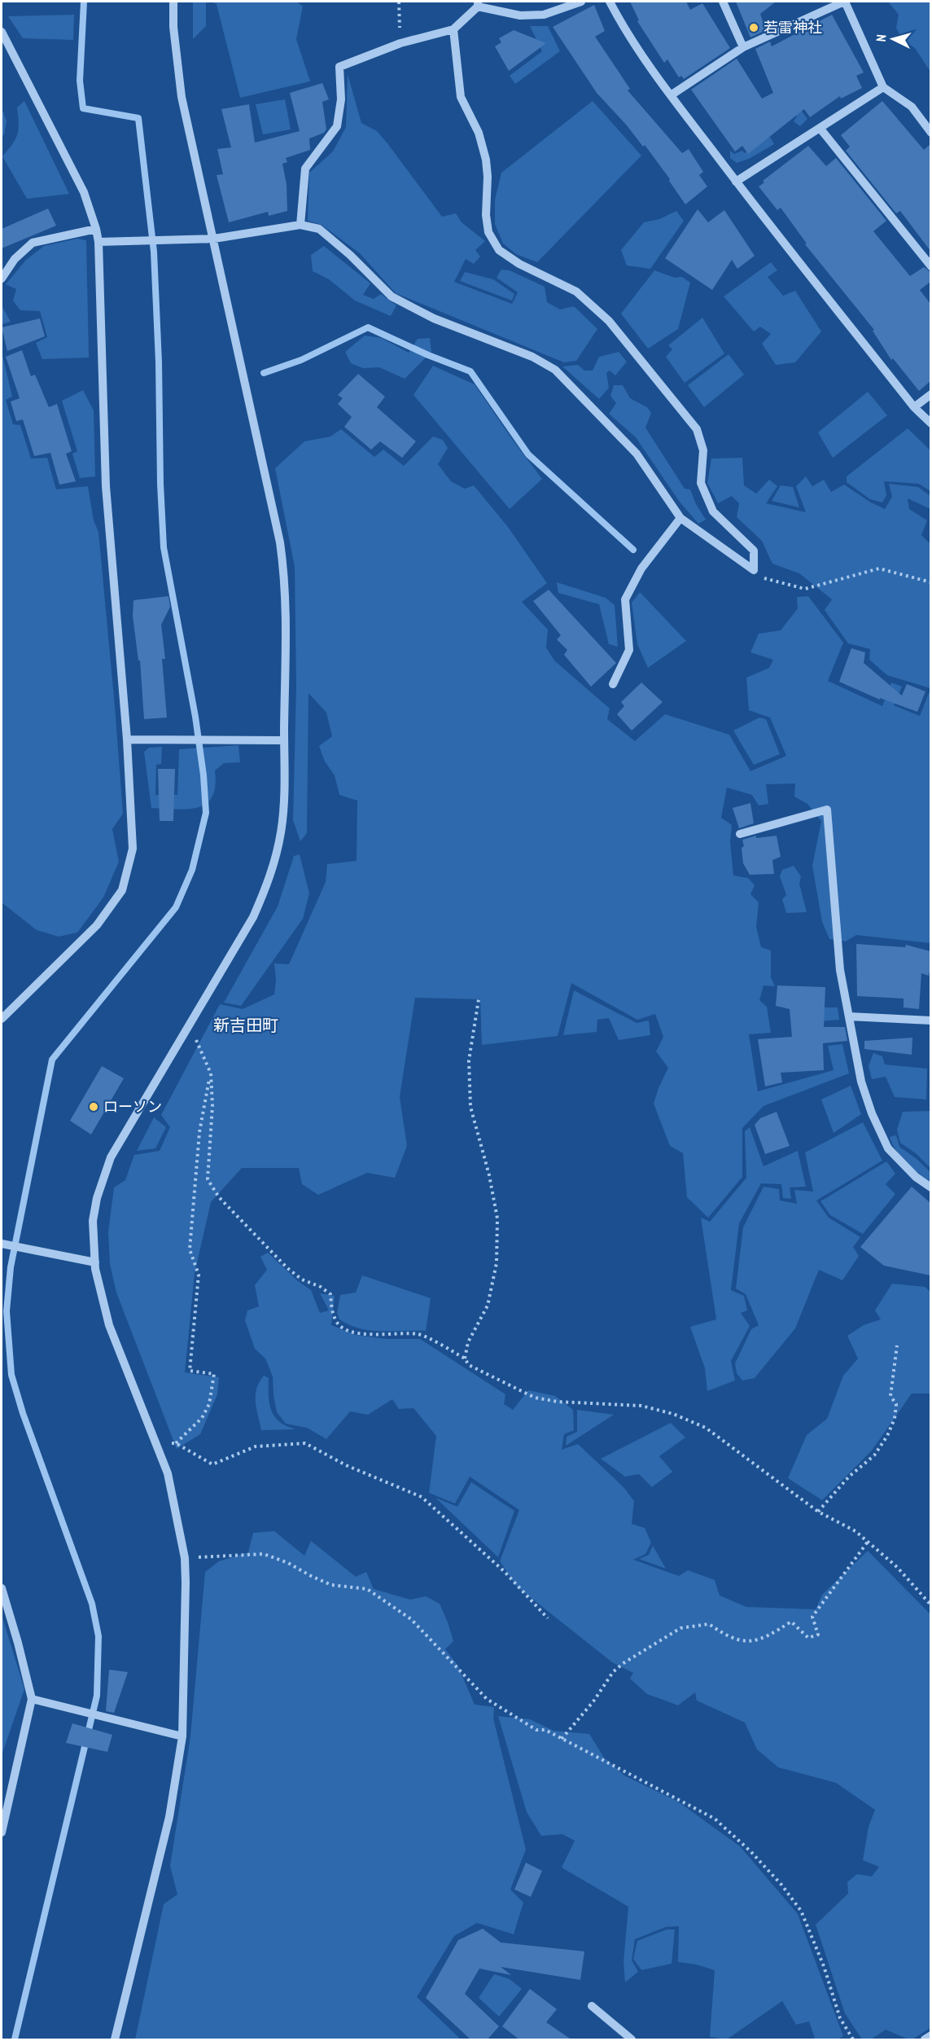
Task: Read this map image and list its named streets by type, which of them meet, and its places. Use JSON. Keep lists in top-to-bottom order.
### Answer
{
  "districts": ["新吉田町"],
  "places": ["若雷神社", "ローソン"],
  "north": "left"
}
